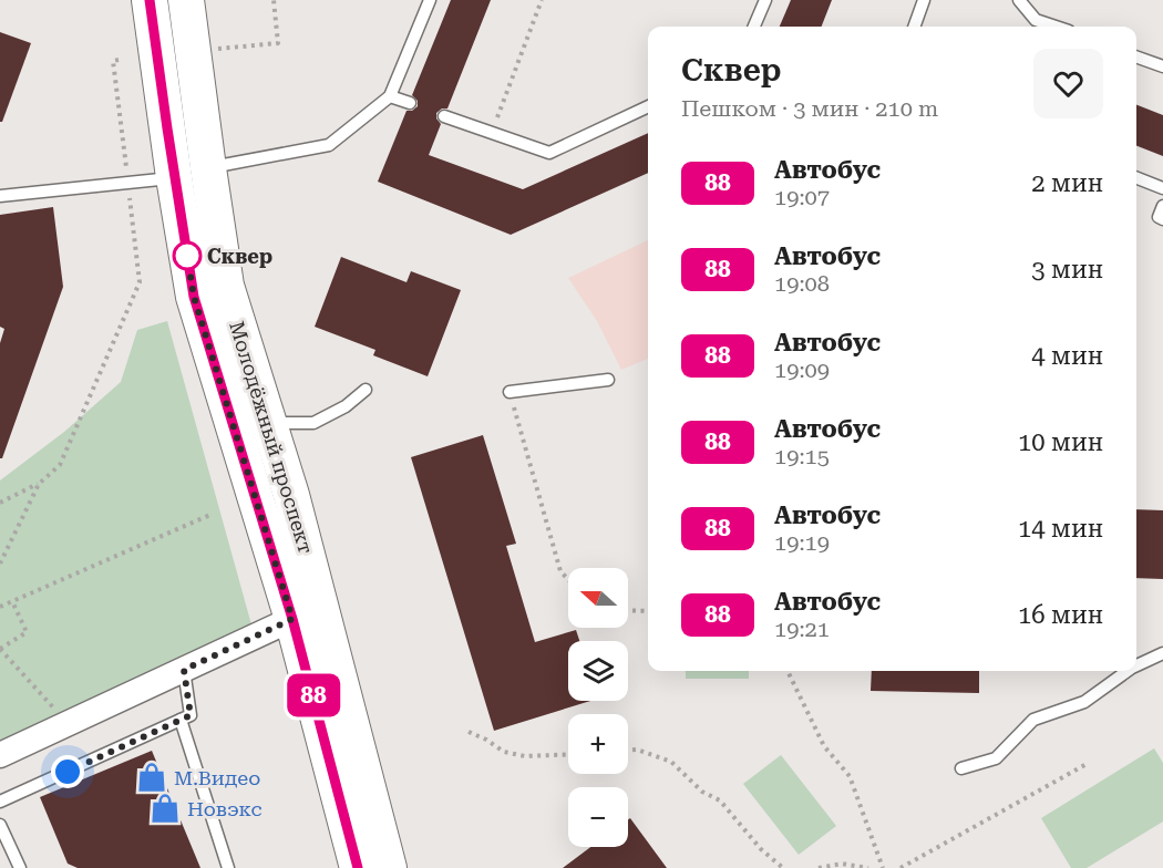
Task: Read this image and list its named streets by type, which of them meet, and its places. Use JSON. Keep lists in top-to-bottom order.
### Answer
{
  "streets": {
    "main road": ["Молодёжный проспект"]
  },
  "places": {
    "other": ["Сквер"],
    "shop": ["М.Видео", "Новэкс"]
  },
  "lines": ["bus line 88"],
  "north": "left",
  "page": {
    "on_map": "88",
    "heading": ["Сквер", "Пешком · 3 мин · 210 m"],
    "list": [
      {
        "mark": "88",
        "name": "Автобус",
        "note": "19:07",
        "value": "2 мин"
      },
      {
        "mark": "88",
        "name": "Автобус",
        "note": "19:08",
        "value": "3 мин"
      },
      {
        "mark": "88",
        "name": "Автобус",
        "note": "19:09",
        "value": "4 мин"
      },
      {
        "mark": "88",
        "name": "Автобус",
        "note": "19:15",
        "value": "10 мин"
      },
      {
        "mark": "88",
        "name": "Автобус",
        "note": "19:19",
        "value": "14 мин"
      },
      {
        "mark": "88",
        "name": "Автобус",
        "note": "19:21",
        "value": "16 мин"
      }
    ],
    "map_buttons": ["+", "−"]
  }
}
